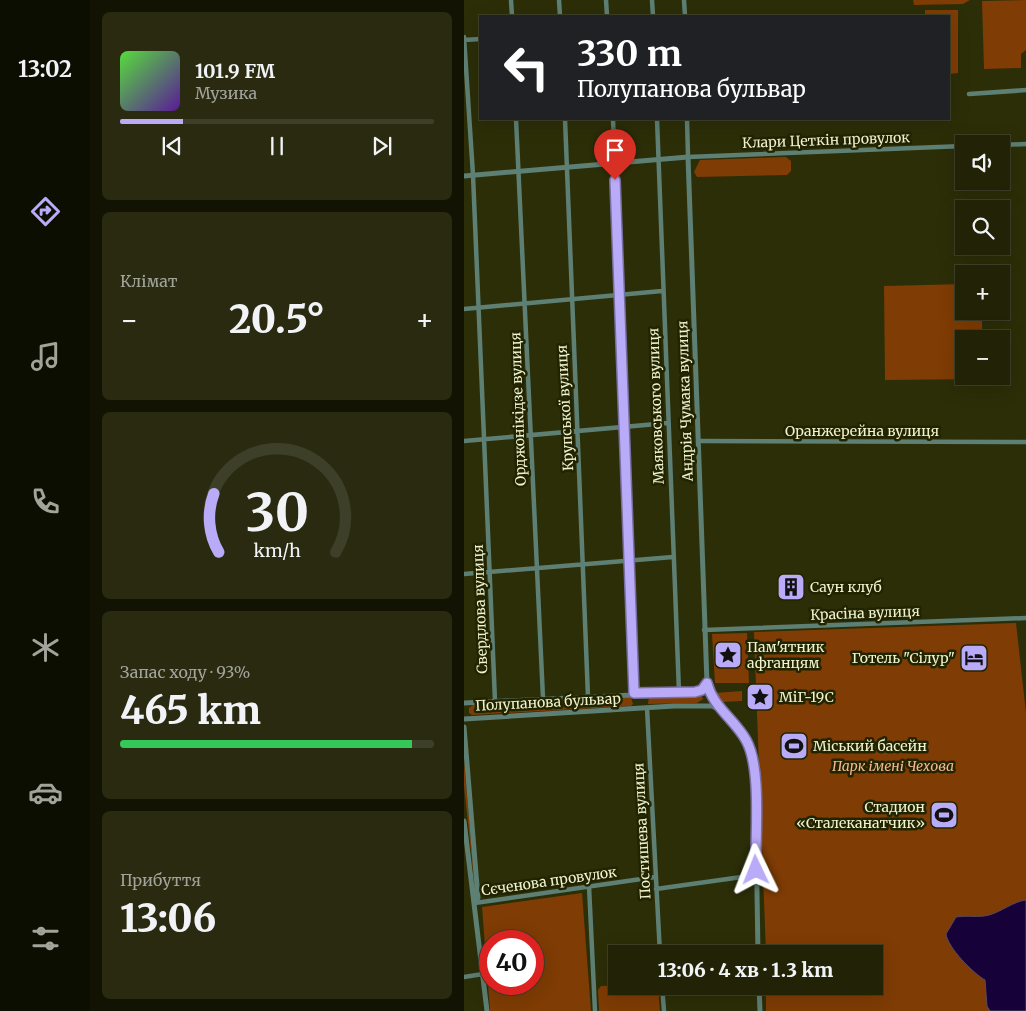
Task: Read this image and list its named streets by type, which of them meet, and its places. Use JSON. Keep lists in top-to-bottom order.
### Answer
{
  "streets": {
    "street": [
      "Клари Цеткін провулок",
      "Андрія Чумака вулиця",
      "Маяковського вулиця",
      "Крупської вулиця",
      "Орджонікідзе вулиця",
      "Оранжерейна вулиця",
      "Свердлова вулиця",
      "Красіна вулиця",
      "Полупанова бульвар",
      "Постишева вулиця",
      "Сєченова провулок"
    ]
  },
  "crossings": [
    ["Клари Цеткін провулок", "Андрія Чумака вулиця"],
    ["Андрія Чумака вулиця", "Оранжерейна вулиця"],
    ["Андрія Чумака вулиця", "Красіна вулиця"],
    ["Андрія Чумака вулиця", "Полупанова бульвар"],
    ["Маяковського вулиця", "Полупанова бульвар"],
    ["Крупської вулиця", "Полупанова бульвар"],
    ["Орджонікідзе вулиця", "Полупанова бульвар"],
    ["Свердлова вулиця", "Полупанова бульвар"],
    ["Полупанова бульвар", "Постишева вулиця"],
    ["Постишева вулиця", "Сєченова провулок"]
  ],
  "parks": ["Парк імені Чехова"],
  "places": {
    "building": ["Саун клуб"],
    "place": ["Пам'ятник афганцям", "МіГ-19С"],
    "hotel": ["Готель \"Сілур\""],
    "sports": ["Міський басейн", "Стадион «Сталеканатчик»"]
  },
  "page": {
    "tabs": "13:02",
    "turn": ["330 m", "Полупанова бульвар"],
    "song": ["101.9 FM", "Музика"],
    "map_buttons": ["+", "−"],
    "tile": [
      "Клімат",
      ["Запас ходу · 93%", "465 km"],
      ["Прибуття", "13:06"]
    ],
    "heat": ["−", "20.5°", "+"],
    "limit": "40",
    "trip": "13:06 · 4 хв · 1.3 km",
    "gauge": ["30", "km/h"]
  }
}
